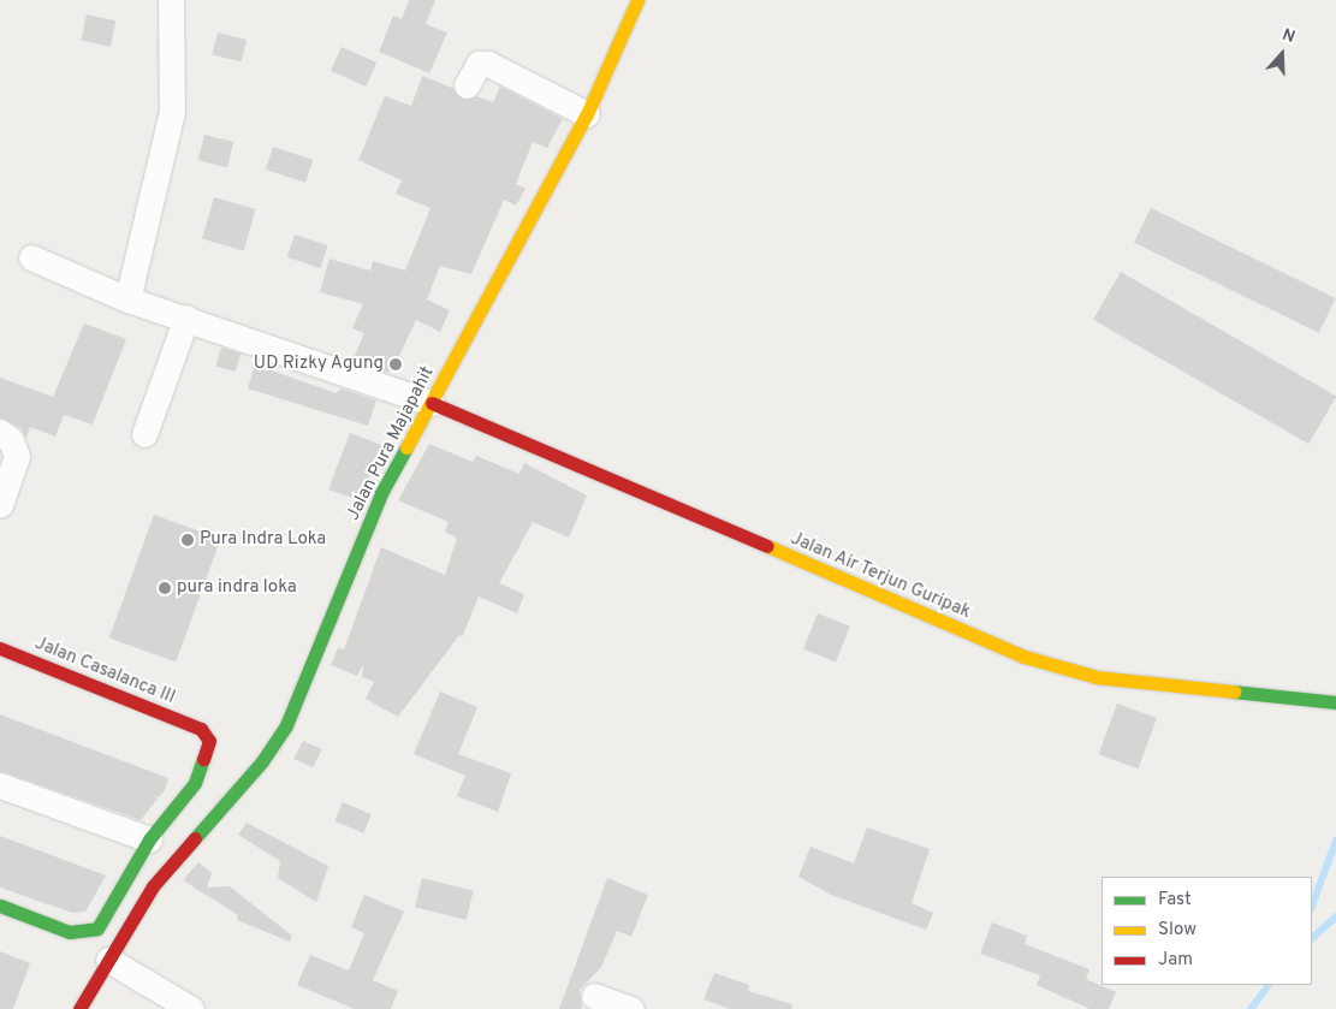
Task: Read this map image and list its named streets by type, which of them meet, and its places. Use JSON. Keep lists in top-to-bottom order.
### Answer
{
  "streets": {
    "street": ["Jalan Pura Majapahit", "Jalan Air Terjun Guripak", "Jalan Casalanca III"]
  },
  "crossings": [
    ["Jalan Pura Majapahit", "Jalan Air Terjun Guripak"]
  ],
  "places": ["UD Rizky Agung", "Pura Indra Loka", "pura indra loka"],
  "legend": ["Fast", "Slow", "Jam"],
  "north": "top"
}
